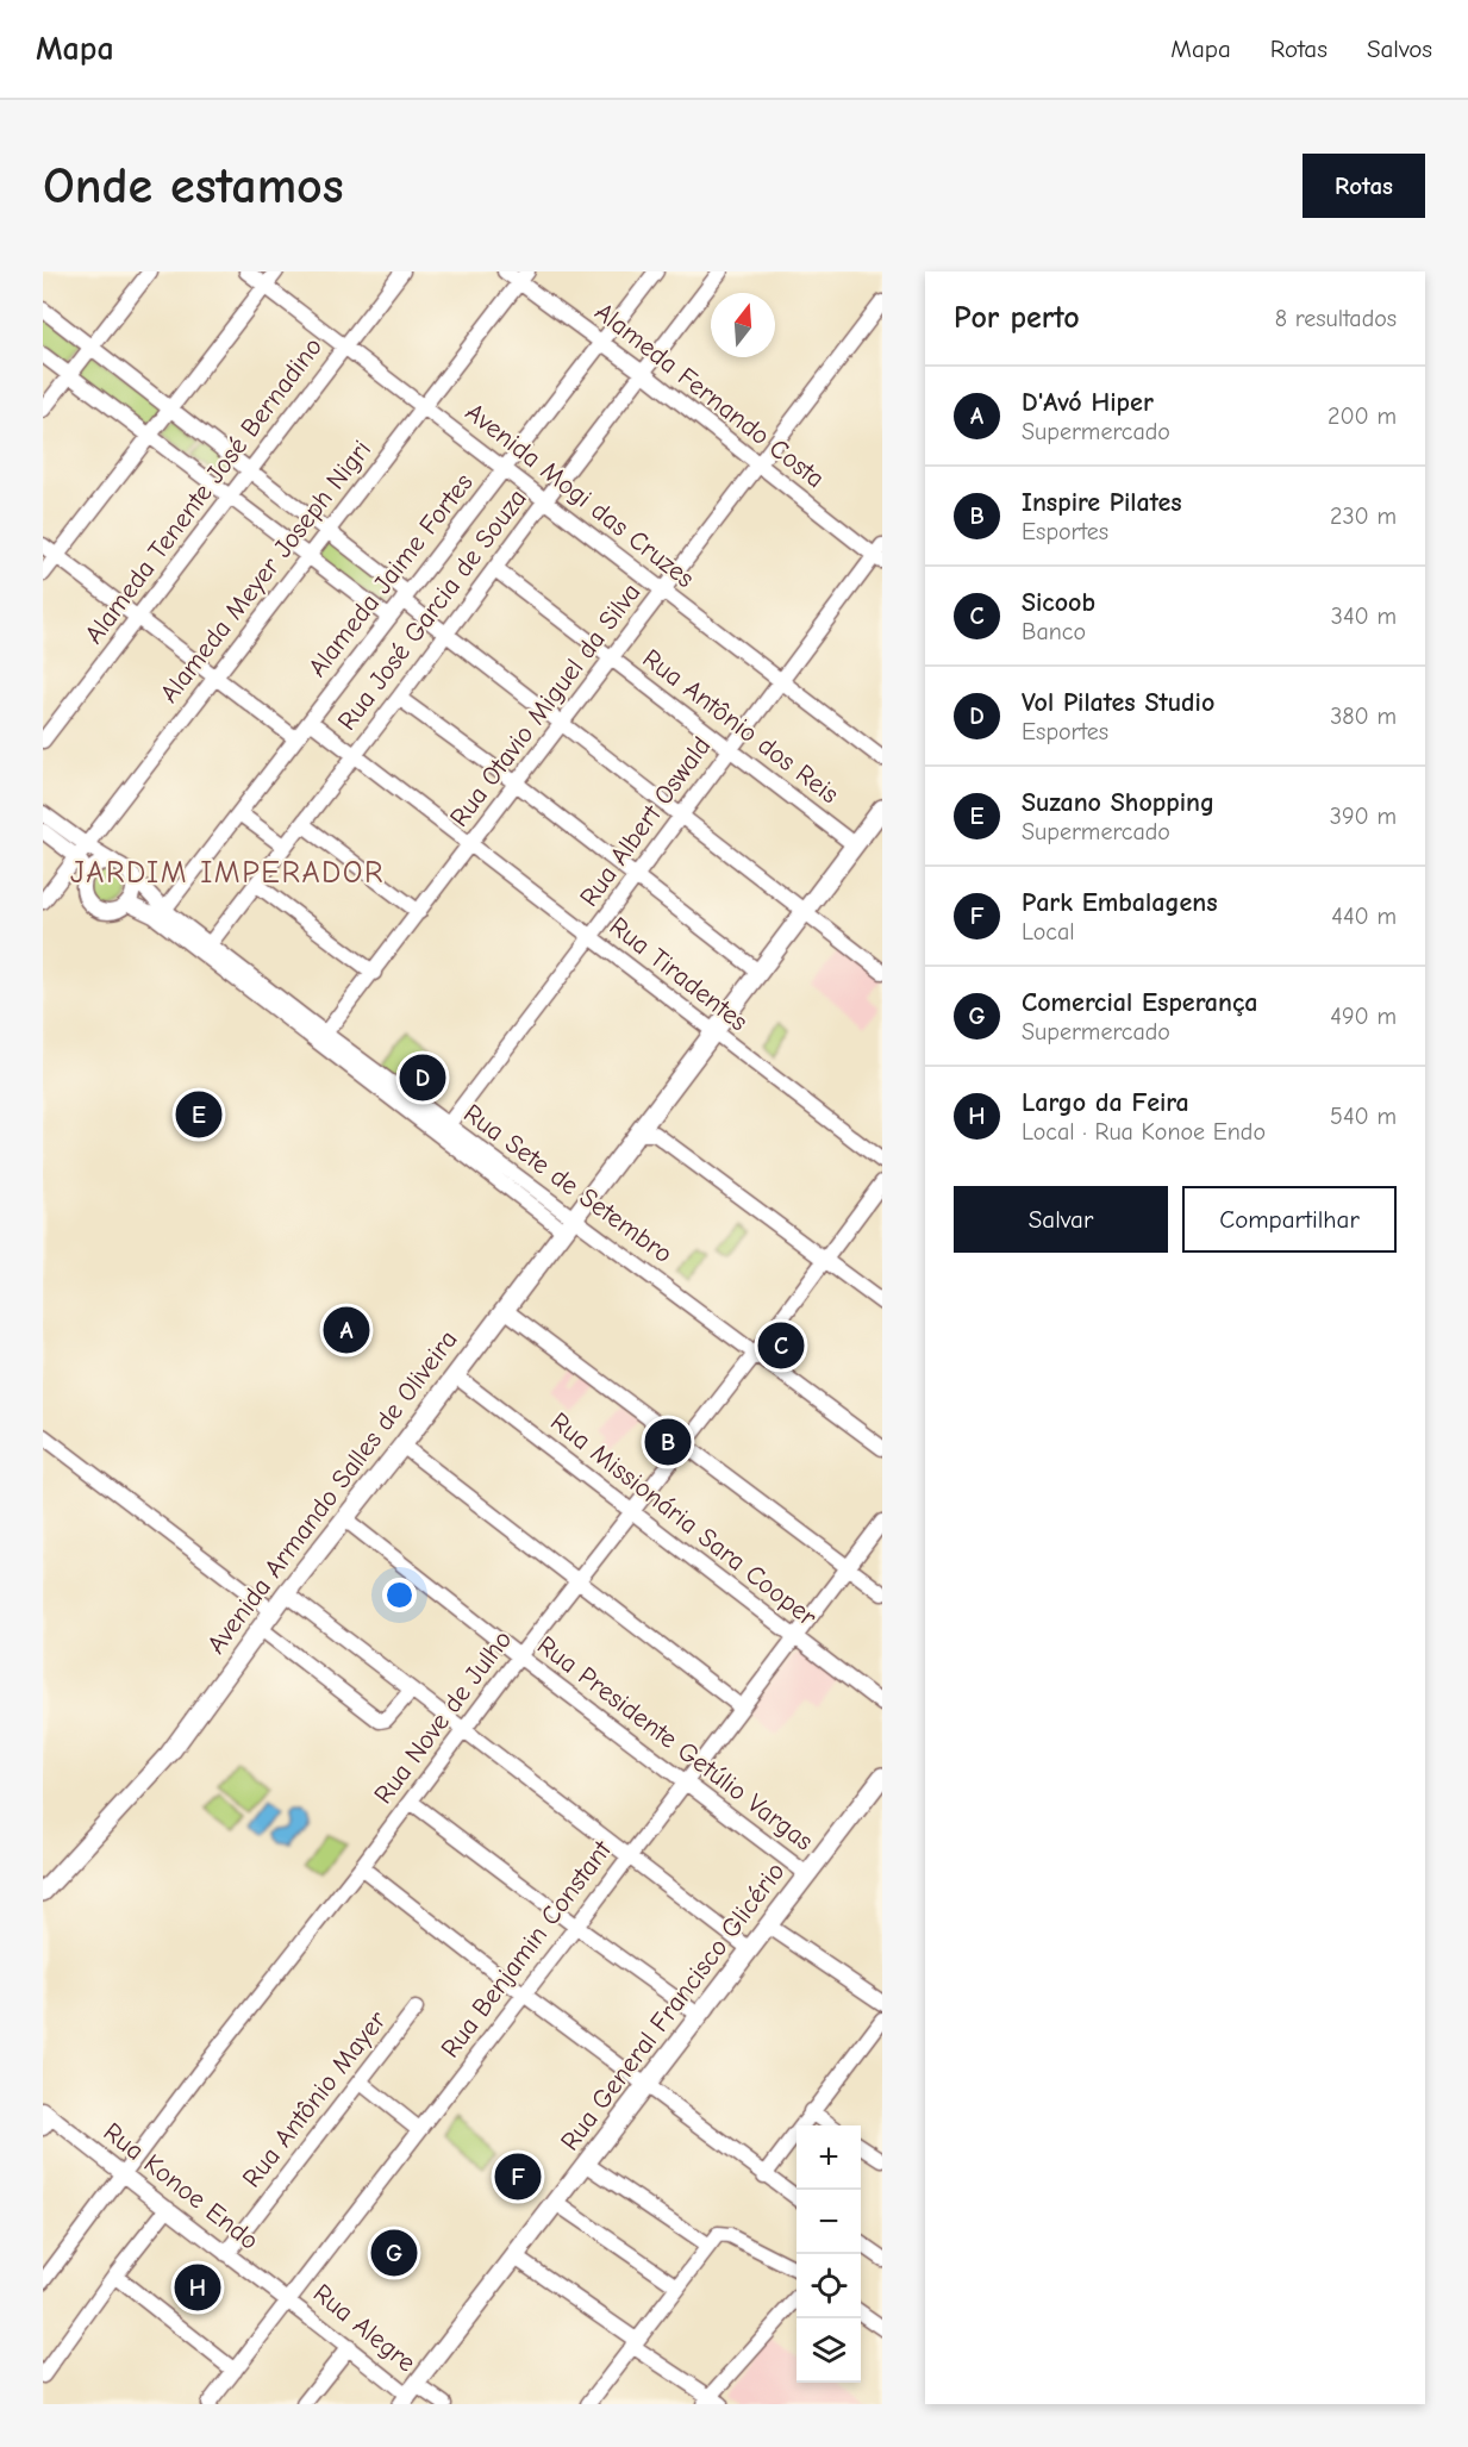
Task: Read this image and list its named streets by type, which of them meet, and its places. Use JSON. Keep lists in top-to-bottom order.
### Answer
{
  "streets": {
    "main road": ["Avenida Armando Salles de Oliveira", "Rua General Francisco Glicério"],
    "street": [
      "Alameda Fernando Costa",
      "Alameda Tenente José Bernadino",
      "Avenida Mogi das Cruzes",
      "Alameda Meyer Joseph Nigri",
      "Alameda Jaime Fortes",
      "Rua José Garcia de Souza",
      "Rua Otavio Miguel da Silva",
      "Rua Antônio dos Reis",
      "Rua Albert Oswald",
      "Rua Tiradentes",
      "Rua Sete de Setembro",
      "Rua Missionária Sara Cooper",
      "Rua Nove de Julho",
      "Rua Presidente Getúlio Vargas",
      "Rua Benjamin Constant",
      "Rua Antônio Mayer",
      "Rua Konoe Endo",
      "Rua Alegre"
    ]
  },
  "crossings": [
    ["Alameda Fernando Costa", "Alameda Meyer Joseph Nigri"],
    ["Alameda Fernando Costa", "Alameda Jaime Fortes"],
    ["Alameda Fernando Costa", "Rua José Garcia de Souza"],
    ["Alameda Fernando Costa", "Rua Otavio Miguel da Silva"],
    ["Alameda Fernando Costa", "Rua Albert Oswald"],
    ["Alameda Tenente José Bernadino", "Avenida Mogi das Cruzes"],
    ["Avenida Mogi das Cruzes", "Alameda Meyer Joseph Nigri"],
    ["Avenida Mogi das Cruzes", "Alameda Jaime Fortes"],
    ["Avenida Mogi das Cruzes", "Rua José Garcia de Souza"],
    ["Avenida Mogi das Cruzes", "Rua Otavio Miguel da Silva"],
    ["Avenida Mogi das Cruzes", "Rua Albert Oswald"],
    ["Alameda Jaime Fortes", "Rua Tiradentes"],
    ["Alameda Jaime Fortes", "Rua Sete de Setembro"],
    ["Rua José Garcia de Souza", "Rua Antônio dos Reis"],
    ["Rua José Garcia de Souza", "Rua Tiradentes"],
    ["Rua José Garcia de Souza", "Rua Sete de Setembro"],
    ["Rua Otavio Miguel da Silva", "Rua Antônio dos Reis"],
    ["Rua Otavio Miguel da Silva", "Rua Tiradentes"],
    ["Rua Otavio Miguel da Silva", "Rua Sete de Setembro"],
    ["Rua Antônio dos Reis", "Rua Albert Oswald"],
    ["Rua Antônio dos Reis", "Avenida Armando Salles de Oliveira"],
    ["Rua Albert Oswald", "Rua Tiradentes"],
    ["Rua Albert Oswald", "Rua Sete de Setembro"],
    ["Rua Tiradentes", "Avenida Armando Salles de Oliveira"],
    ["Rua Sete de Setembro", "Avenida Armando Salles de Oliveira"],
    ["Rua Sete de Setembro", "Rua Nove de Julho"],
    ["Avenida Armando Salles de Oliveira", "Rua Missionária Sara Cooper"],
    ["Avenida Armando Salles de Oliveira", "Rua Presidente Getúlio Vargas"],
    ["Rua Missionária Sara Cooper", "Rua Nove de Julho"],
    ["Rua Missionária Sara Cooper", "Rua Benjamin Constant"],
    ["Rua Nove de Julho", "Rua Presidente Getúlio Vargas"],
    ["Rua Nove de Julho", "Rua Konoe Endo"],
    ["Rua Presidente Getúlio Vargas", "Rua Benjamin Constant"],
    ["Rua Presidente Getúlio Vargas", "Rua General Francisco Glicério"],
    ["Rua Benjamin Constant", "Rua Konoe Endo"],
    ["Rua Benjamin Constant", "Rua Alegre"],
    ["Rua General Francisco Glicério", "Rua Alegre"],
    ["Rua Antônio Mayer", "Rua Konoe Endo"],
    ["Rua Konoe Endo", "Rua Alegre"]
  ],
  "districts": ["JARDIM IMPERADOR"],
  "north": "top",
  "page": {
    "header": "Mapa",
    "nav": ["Mapa", "Rotas", "Salvos"],
    "buttons": [
      "Rotas",
      ["Salvar", "Compartilhar"]
    ],
    "title": "Onde estamos",
    "heading": ["Por perto", "8 resultados"],
    "list": [
      {
        "mark": "A",
        "name": "D'Avó Hiper",
        "note": "Supermercado",
        "value": "200 m"
      },
      {
        "mark": "B",
        "name": "Inspire Pilates",
        "note": "Esportes",
        "value": "230 m"
      },
      {
        "mark": "C",
        "name": "Sicoob",
        "note": "Banco",
        "value": "340 m"
      },
      {
        "mark": "D",
        "name": "Vol Pilates Studio",
        "note": "Esportes",
        "value": "380 m"
      },
      {
        "mark": "E",
        "name": "Suzano Shopping",
        "note": "Supermercado",
        "value": "390 m"
      },
      {
        "mark": "F",
        "name": "Park Embalagens",
        "note": "Local",
        "value": "440 m"
      },
      {
        "mark": "G",
        "name": "Comercial Esperança",
        "note": "Supermercado",
        "value": "490 m"
      },
      {
        "mark": "H",
        "name": "Largo da Feira",
        "note": "Local · Rua Konoe Endo",
        "value": "540 m"
      }
    ],
    "pins": [
      "D",
      "E",
      "A",
      "C",
      "B",
      "F",
      "G",
      "H"
    ],
    "map_buttons": ["+", "−"]
  }
}
